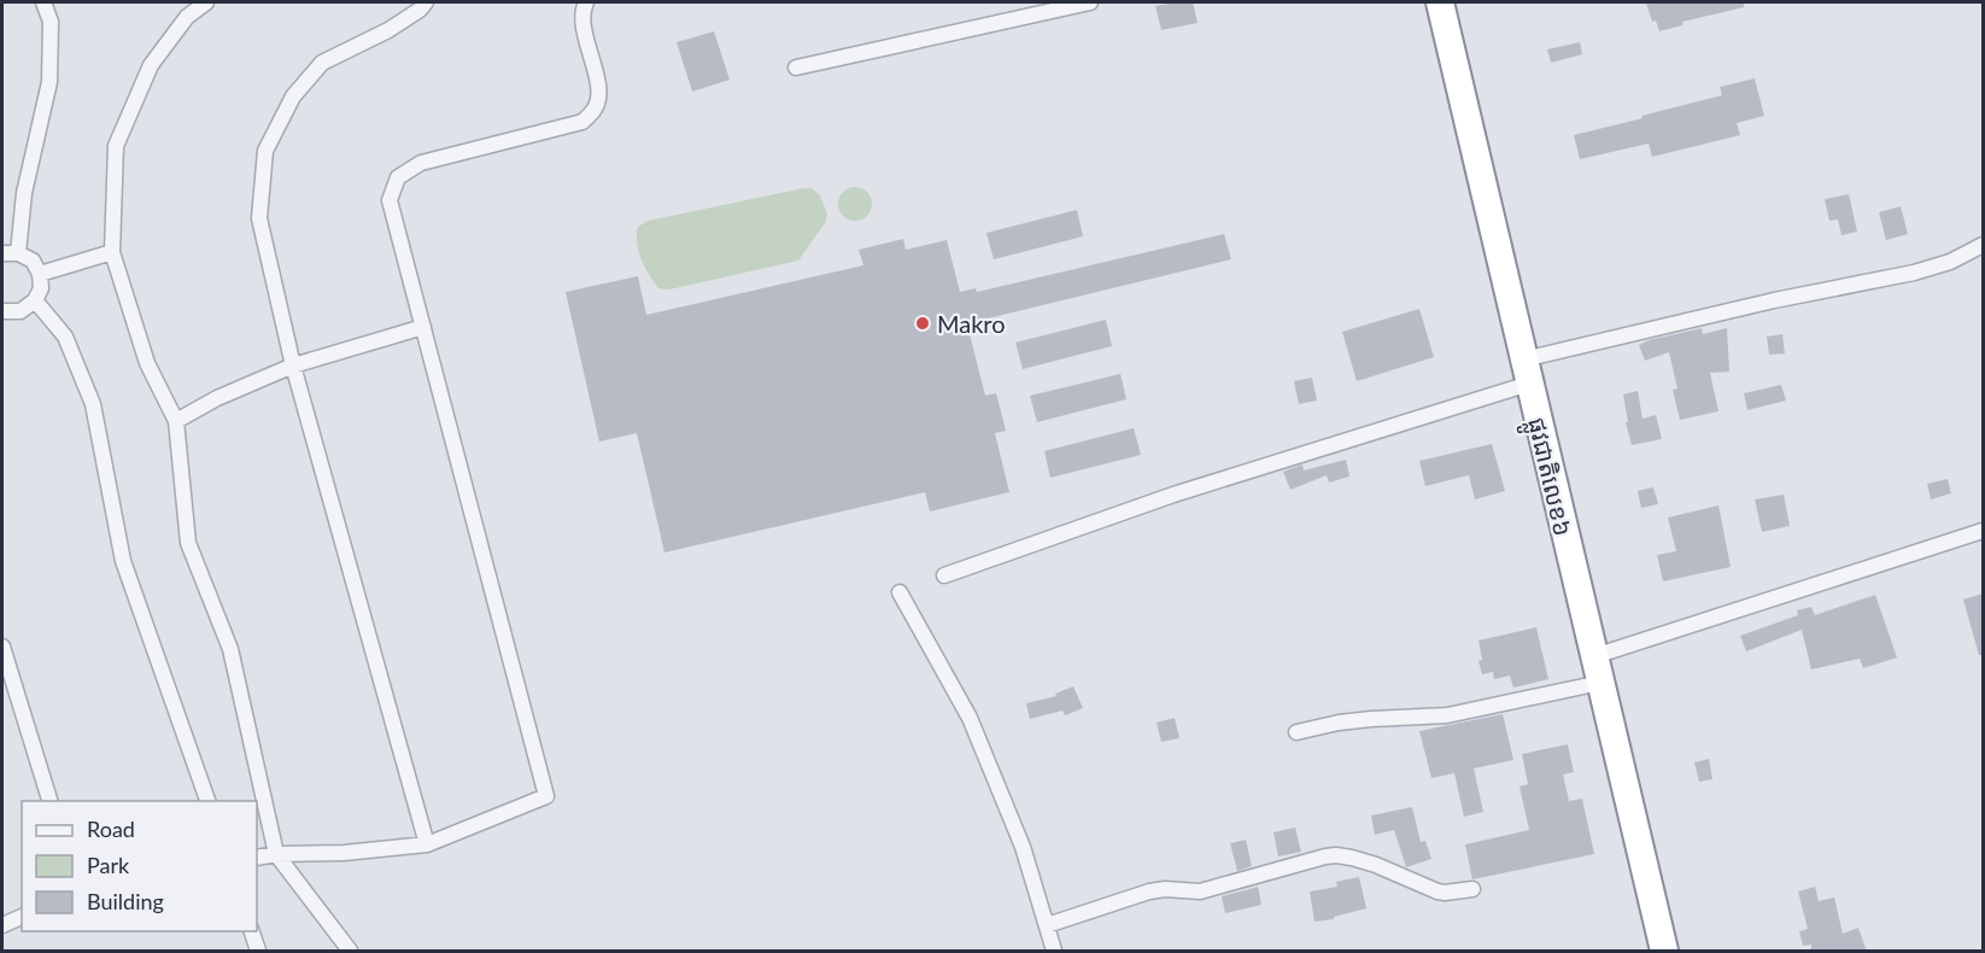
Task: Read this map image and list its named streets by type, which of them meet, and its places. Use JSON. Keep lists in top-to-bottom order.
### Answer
{
  "streets": {
    "highway": ["ផ្លូវជាតិលេខ៦"]
  },
  "places": ["Makro"],
  "legend": ["Road", "Park", "Building"]
}
